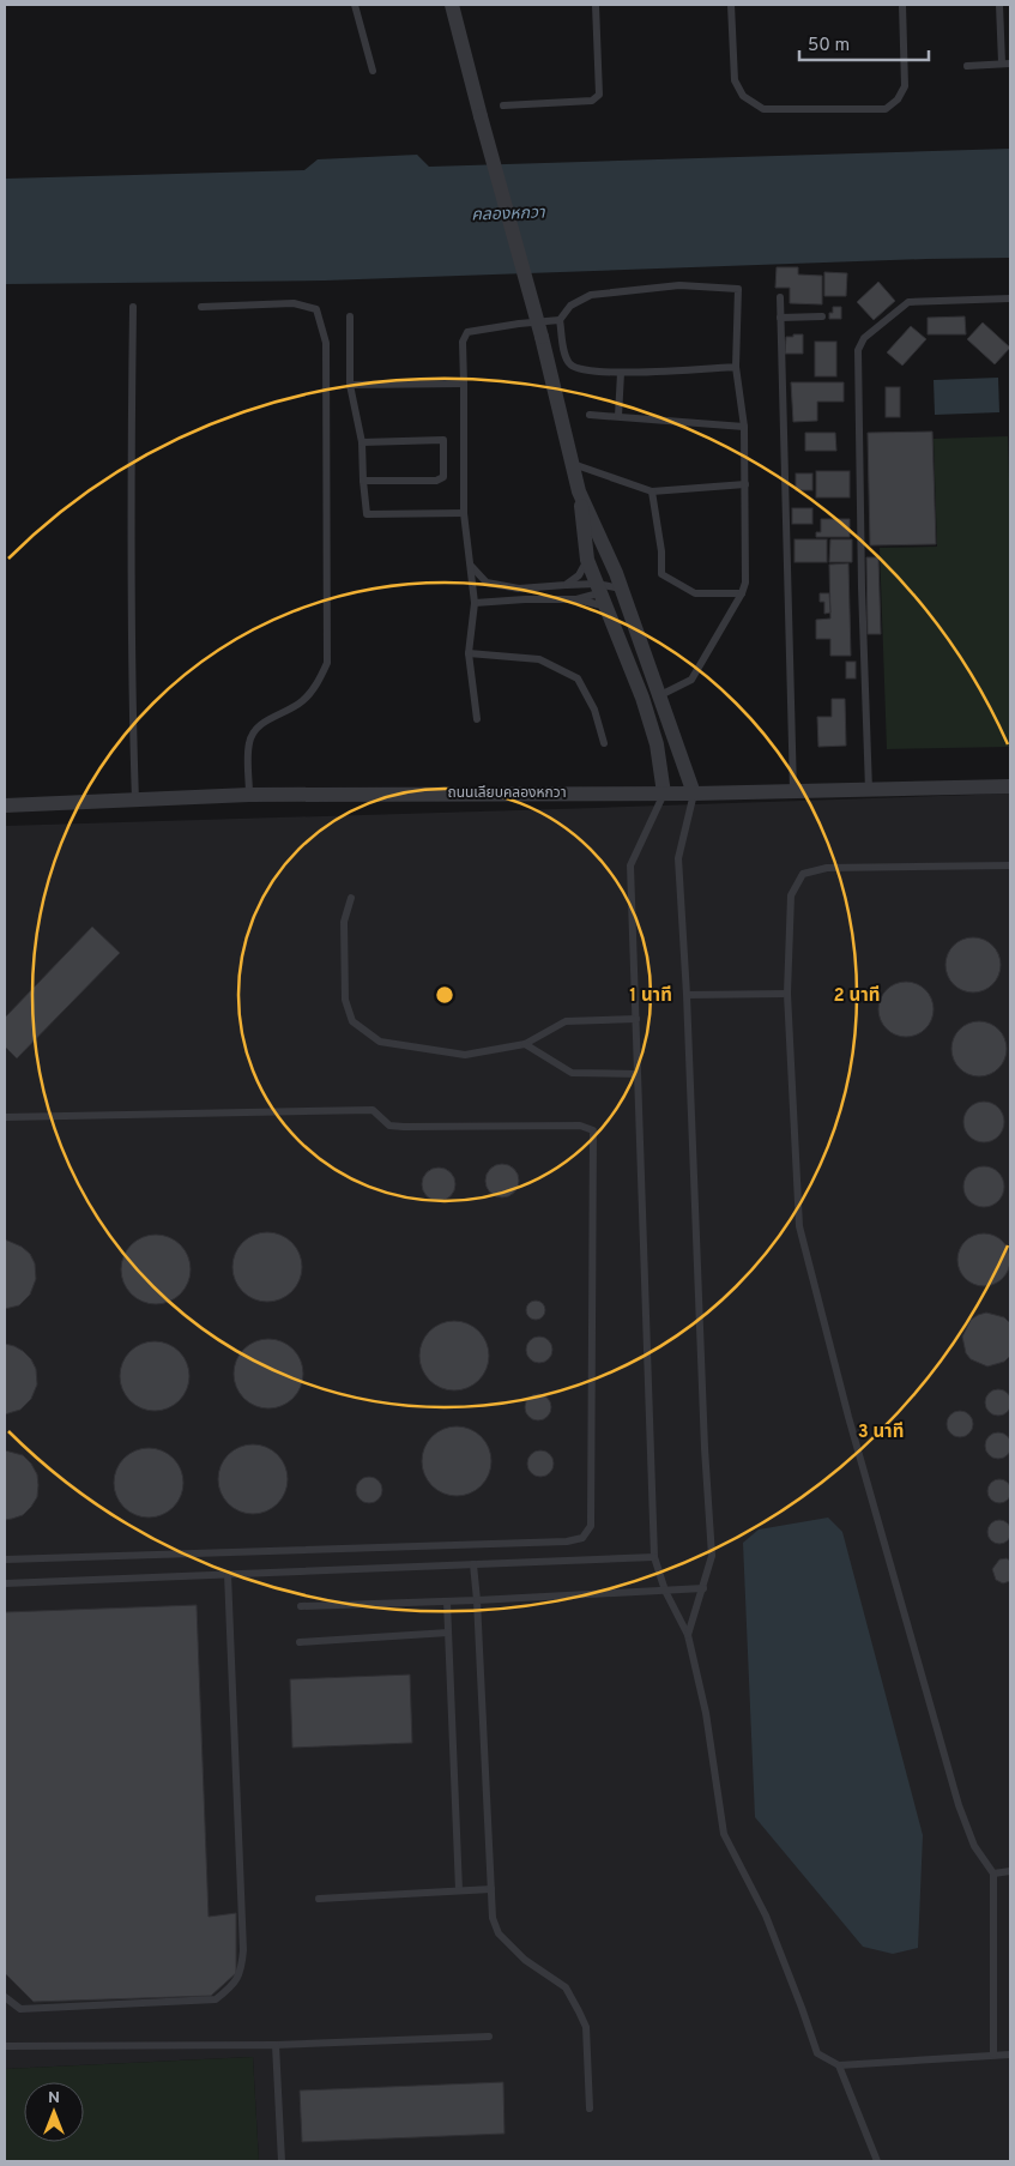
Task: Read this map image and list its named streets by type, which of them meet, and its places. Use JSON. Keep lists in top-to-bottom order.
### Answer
{
  "streets": {
    "street": ["ถนนเลียบคลองหกวา"]
  },
  "water": ["คลองหกวา"],
  "scale_bar": "50 m",
  "north": "top",
  "rings": ["1 นาที", "2 นาที", "3 นาที"]
}
